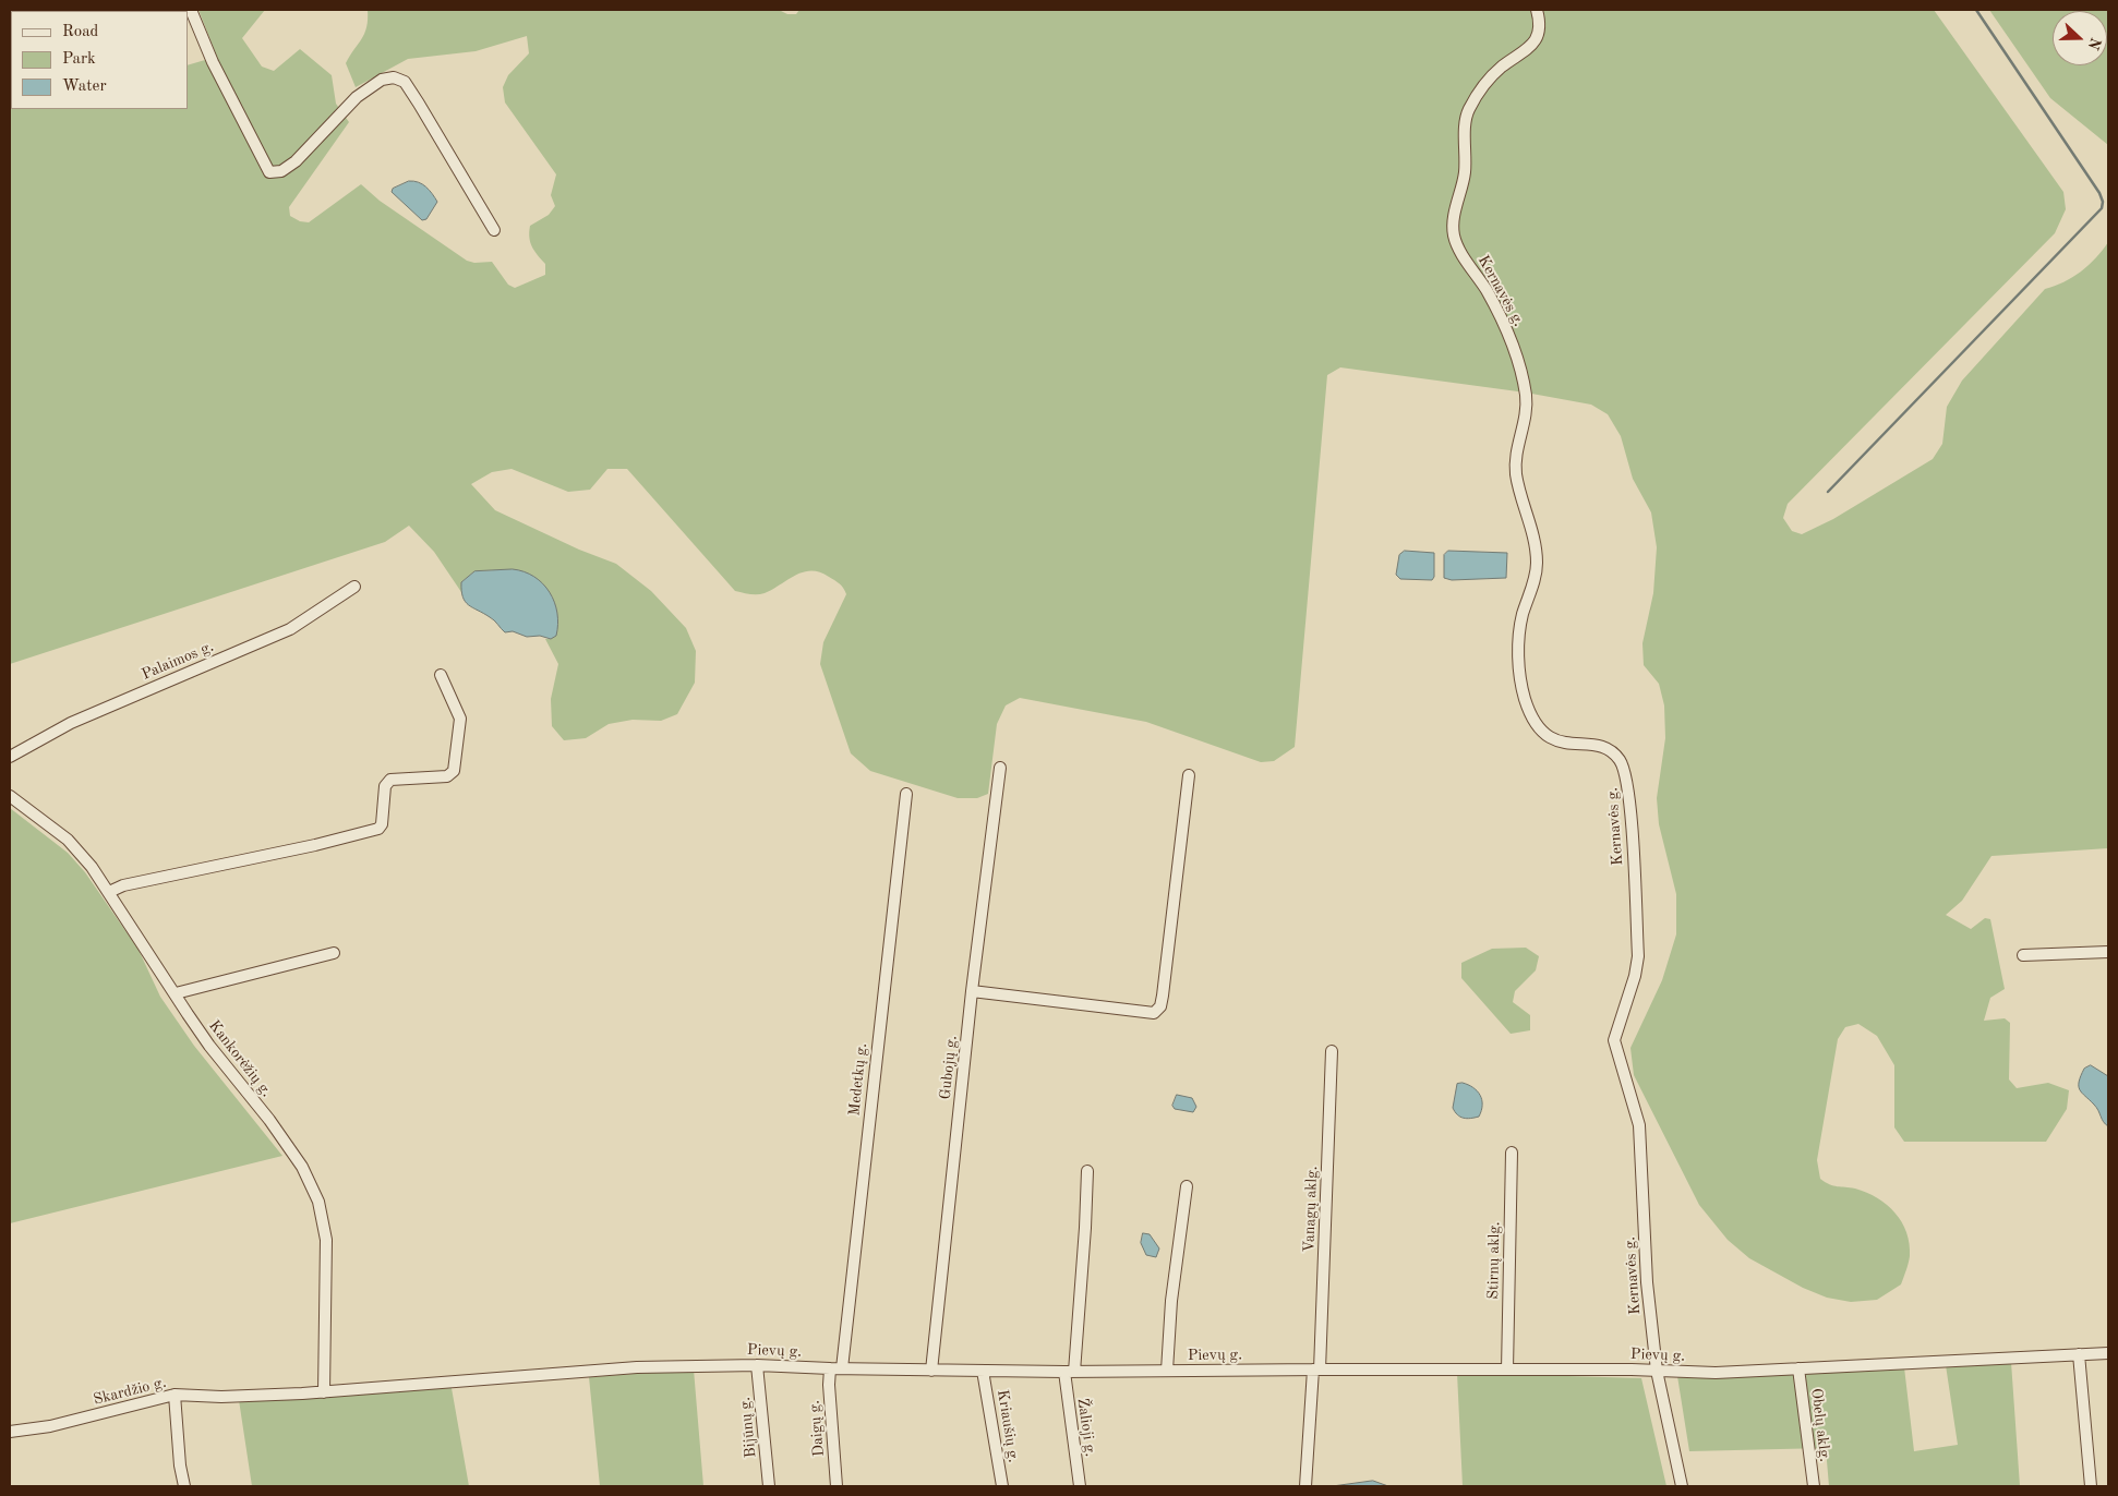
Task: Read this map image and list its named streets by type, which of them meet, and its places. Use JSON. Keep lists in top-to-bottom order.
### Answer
{
  "streets": {
    "street": [
      "Kernavės g.",
      "Palaimos g.",
      "Kankorėžių g.",
      "Gubojų g.",
      "Medetkų g.",
      "Vanagų aklg.",
      "Stirnų aklg.",
      "Pievų g.",
      "Skardžio g.",
      "Obelų aklg.",
      "Kriaušių g.",
      "Bijūnų g.",
      "Žalioji g.",
      "Daigų g."
    ]
  },
  "crossings": [
    ["Kernavės g.", "Pievų g."],
    ["Kankorėžių g.", "Pievų g."],
    ["Kankorėžių g.", "Skardžio g."],
    ["Gubojų g.", "Pievų g."],
    ["Medetkų g.", "Pievų g."],
    ["Vanagų aklg.", "Pievų g."],
    ["Stirnų aklg.", "Pievų g."],
    ["Pievų g.", "Skardžio g."],
    ["Pievų g.", "Obelų aklg."],
    ["Pievų g.", "Kriaušių g."],
    ["Pievų g.", "Bijūnų g."],
    ["Pievų g.", "Žalioji g."],
    ["Pievų g.", "Daigų g."]
  ],
  "legend": ["Road", "Park", "Water"],
  "north": "right"
}
